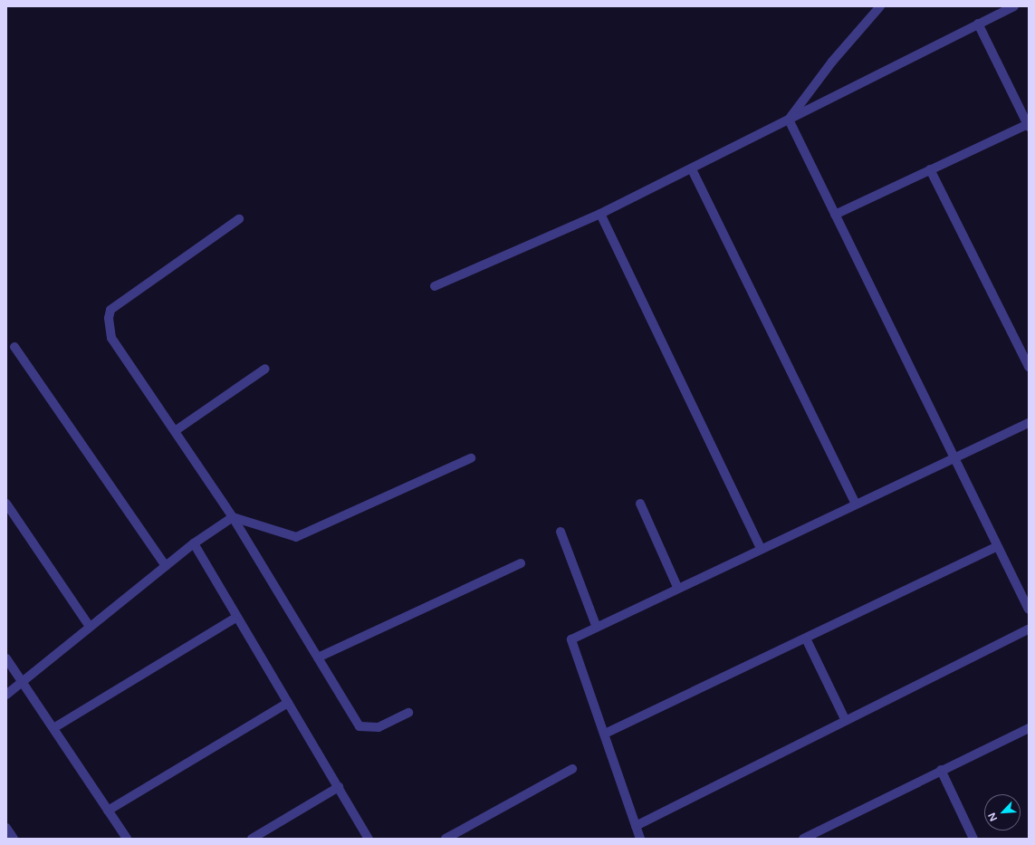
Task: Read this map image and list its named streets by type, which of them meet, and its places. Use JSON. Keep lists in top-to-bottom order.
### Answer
{
  "north": "bottom left"
}
